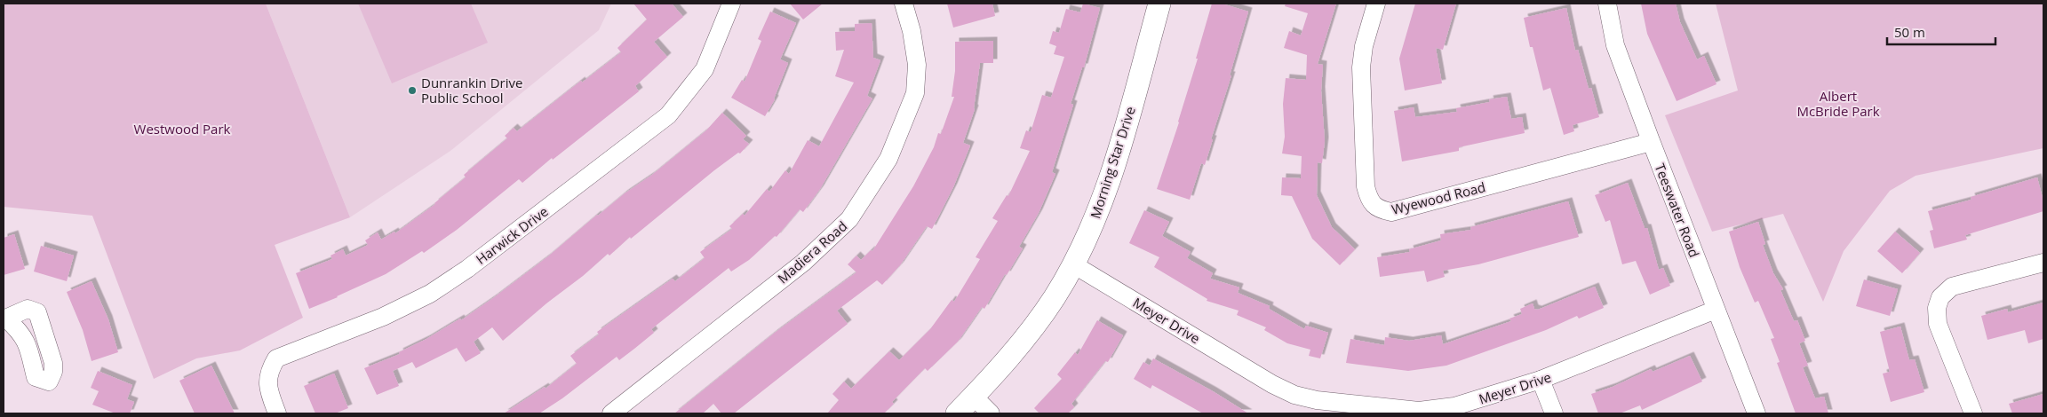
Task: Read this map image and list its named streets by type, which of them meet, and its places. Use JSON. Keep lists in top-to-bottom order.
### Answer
{
  "streets": {
    "street": [
      "Morning Star Drive",
      "Wyewood Road",
      "Teeswater Road",
      "Harwick Drive",
      "Madiera Road",
      "Meyer Drive"
    ]
  },
  "crossings": [
    ["Morning Star Drive", "Meyer Drive"],
    ["Wyewood Road", "Teeswater Road"],
    ["Teeswater Road", "Meyer Drive"]
  ],
  "parks": ["Albert McBride Park", "Westwood Park"],
  "places": ["Dunrankin Drive Public School"],
  "scale_bar": "50 m"
}
